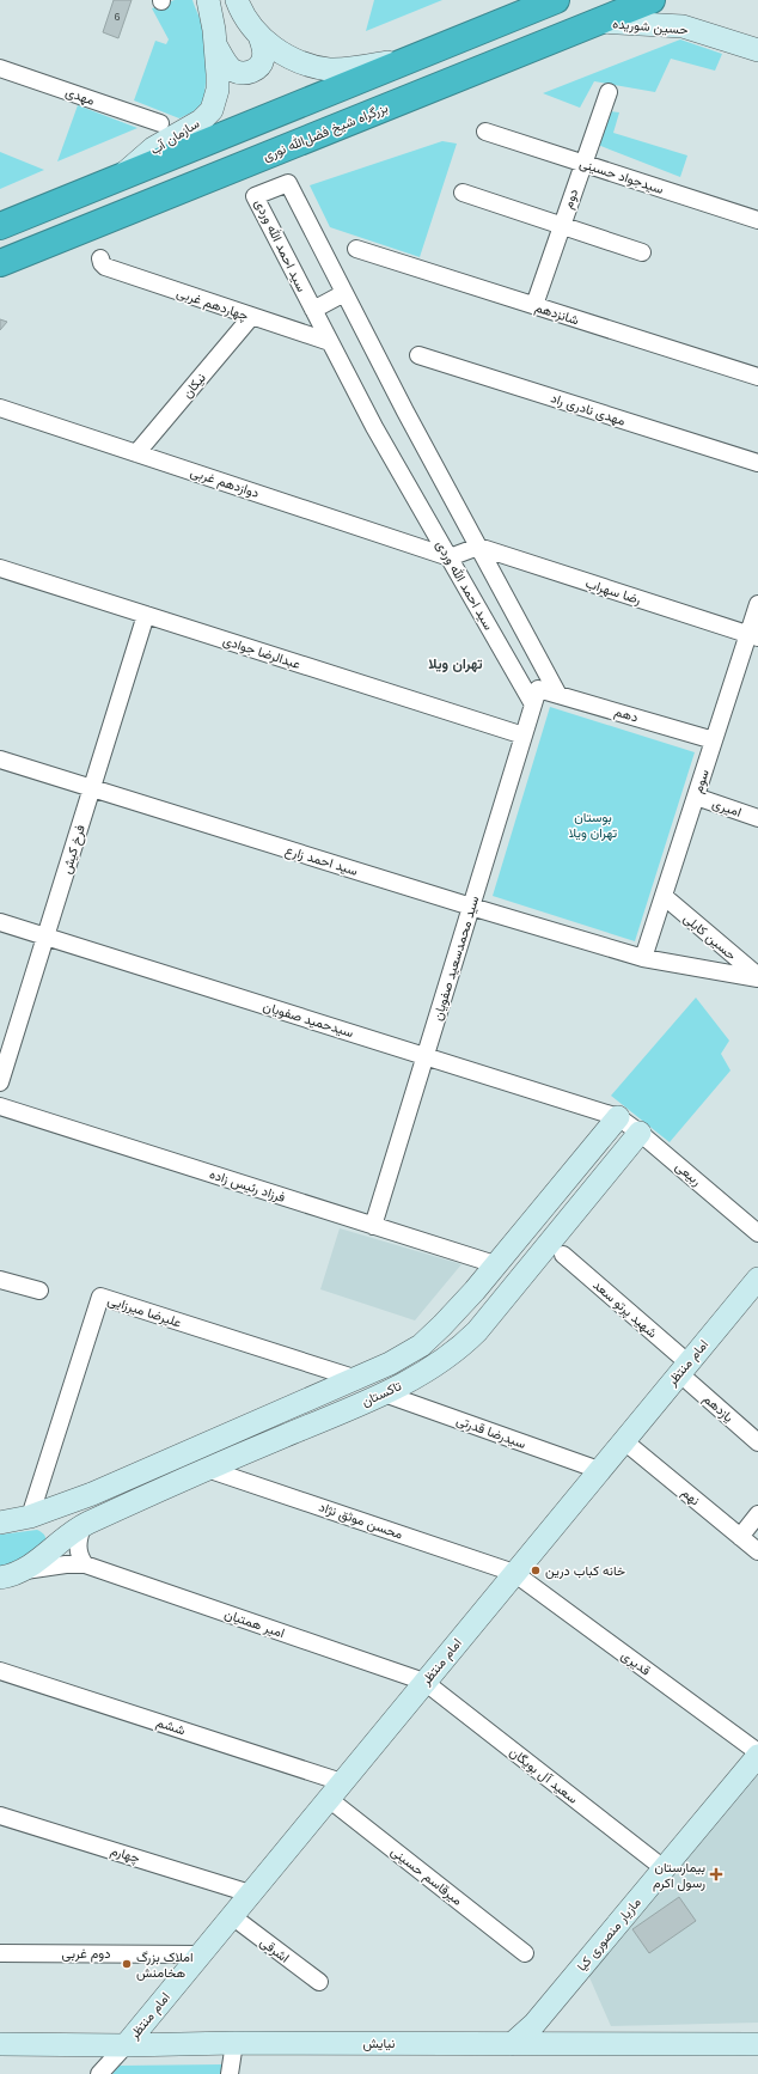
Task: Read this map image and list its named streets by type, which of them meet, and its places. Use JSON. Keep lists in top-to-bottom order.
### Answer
{
  "streets": {
    "highway": ["بزرگراه شیخ فضل‌الله نوری"],
    "main road": [
      "حسین شوریده",
      "سازمان آب",
      "امام منتظر",
      "تاکستان",
      "مازیار منصوری کیا",
      "نیایش"
    ],
    "street": [
      "مهدی",
      "سیدجواد حسینی",
      "دوم",
      "سید احمد الله وردی",
      "چهاردهم غربی",
      "شانزدهم",
      "نیکان",
      "مهدی نادری راد",
      "دوازدهم غربی",
      "رضا سهراب",
      "عبدالرضا جوادی",
      "دهم",
      "سوم",
      "امیری",
      "فرخ کیش",
      "سید احمد زارع",
      "حسین کابلی",
      "سید محمدسعید صفویان",
      "سیدحمید صفویان",
      "ربیعی",
      "فرزاد رئیس زاده",
      "شهید پرتو سعد",
      "علیرضا میرزایی",
      "یازدهم",
      "سیدرضا قدرتی",
      "نهم",
      "محسن موثق نژاد",
      "امیر همتیان",
      "قدیری",
      "ششم",
      "سعید آل بویگان",
      "چهارم",
      "میرقاسم حسینی",
      "اشرقی",
      "دوم غربی"
    ]
  },
  "crossings": [
    ["حسین شوریده", "بزرگراه شیخ فضل‌الله نوری"],
    ["سیدجواد حسینی", "دوم"],
    ["دوم", "شانزدهم"],
    ["سید احمد الله وردی", "چهاردهم غربی"],
    ["سید احمد الله وردی", "دوازدهم غربی"],
    ["سید احمد الله وردی", "رضا سهراب"],
    ["سید احمد الله وردی", "دهم"],
    ["سید احمد الله وردی", "سید محمدسعید صفویان"],
    ["چهاردهم غربی", "نیکان"],
    ["نیکان", "دوازدهم غربی"],
    ["رضا سهراب", "سوم"],
    ["عبدالرضا جوادی", "فرخ کیش"],
    ["عبدالرضا جوادی", "سید محمدسعید صفویان"],
    ["دهم", "سوم"],
    ["دهم", "سید محمدسعید صفویان"],
    ["سوم", "امیری"],
    ["سوم", "سید احمد زارع"],
    ["سوم", "حسین کابلی"],
    ["فرخ کیش", "سید احمد زارع"],
    ["فرخ کیش", "سیدحمید صفویان"],
    ["سید احمد زارع", "حسین کابلی"],
    ["سید احمد زارع", "سید محمدسعید صفویان"],
    ["سید محمدسعید صفویان", "سیدحمید صفویان"],
    ["سید محمدسعید صفویان", "فرزاد رئیس زاده"],
    ["سیدحمید صفویان", "ربیعی"],
    ["سیدحمید صفویان", "تاکستان"],
    ["ربیعی", "تاکستان"],
    ["فرزاد رئیس زاده", "تاکستان"],
    ["شهید پرتو سعد", "امام منتظر"],
    ["شهید پرتو سعد", "یازدهم"],
    ["علیرضا میرزایی", "تاکستان"],
    ["امام منتظر", "یازدهم"],
    ["امام منتظر", "سیدرضا قدرتی"],
    ["امام منتظر", "نهم"],
    ["امام منتظر", "محسن موثق نژاد"],
    ["امام منتظر", "امیر همتیان"],
    ["امام منتظر", "قدیری"],
    ["امام منتظر", "ششم"],
    ["امام منتظر", "سعید آل بویگان"],
    ["امام منتظر", "چهارم"],
    ["امام منتظر", "میرقاسم حسینی"],
    ["امام منتظر", "اشرقی"],
    ["امام منتظر", "دوم غربی"],
    ["امام منتظر", "نیایش"],
    ["تاکستان", "سیدرضا قدرتی"],
    ["تاکستان", "محسن موثق نژاد"],
    ["محسن موثق نژاد", "قدیری"],
    ["امیر همتیان", "سعید آل بویگان"],
    ["قدیری", "مازیار منصوری کیا"],
    ["ششم", "میرقاسم حسینی"],
    ["سعید آل بویگان", "مازیار منصوری کیا"],
    ["مازیار منصوری کیا", "نیایش"]
  ],
  "districts": ["تهران ویلا"],
  "parks": ["بوستان تهران ویلا"],
  "places": {
    "other": ["خانه کباب درین", "املاک بزرگ هخامنش"],
    "health": ["بیمارستان رسول اکرم"]
  },
  "house_numbers": ["6"]
}
